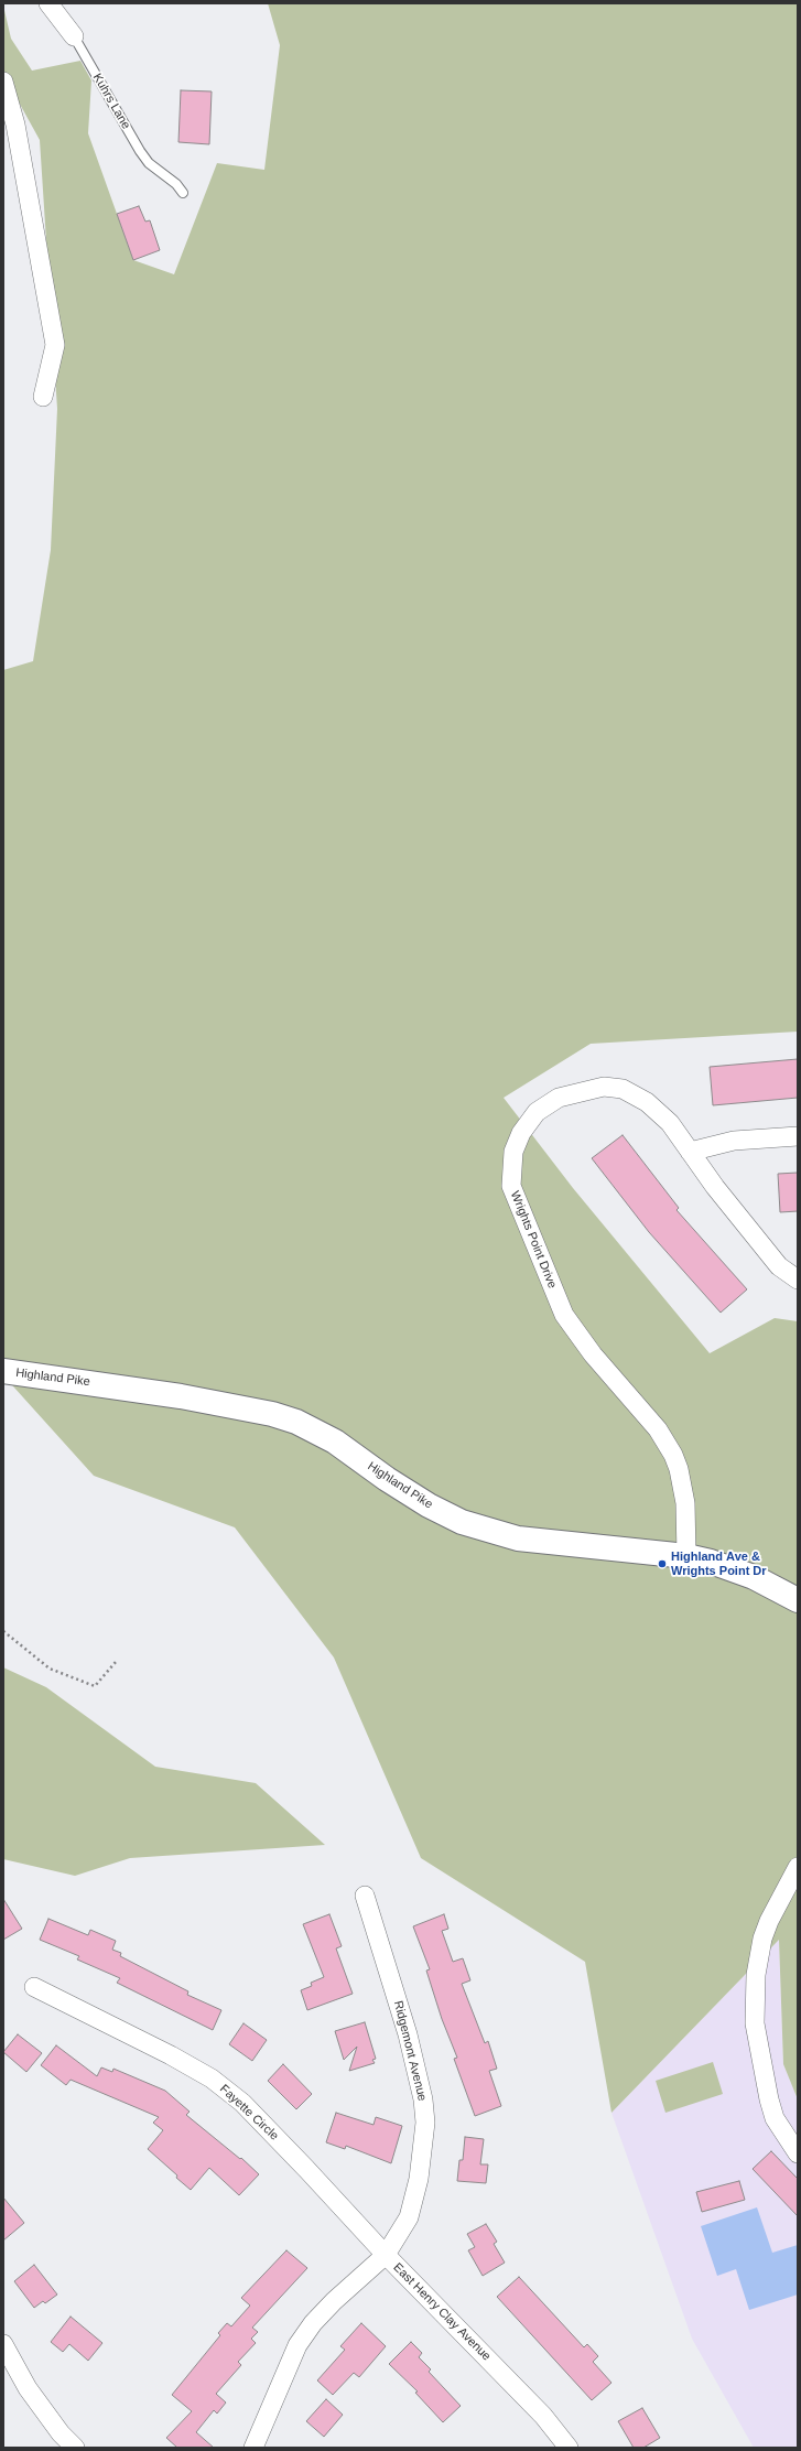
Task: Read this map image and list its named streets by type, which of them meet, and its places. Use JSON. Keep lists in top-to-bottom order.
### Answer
{
  "streets": {
    "street": [
      "Kuhrs Lane",
      "Wrights Point Drive",
      "Highland Pike",
      "Ridgemont Avenue",
      "Fayette Circle",
      "East Henry Clay Avenue"
    ]
  },
  "crossings": [
    ["Wrights Point Drive", "Highland Pike"],
    ["Ridgemont Avenue", "Fayette Circle"],
    ["Ridgemont Avenue", "East Henry Clay Avenue"],
    ["Fayette Circle", "East Henry Clay Avenue"]
  ],
  "places": ["Highland Ave & Wrights Point Dr"]
}
